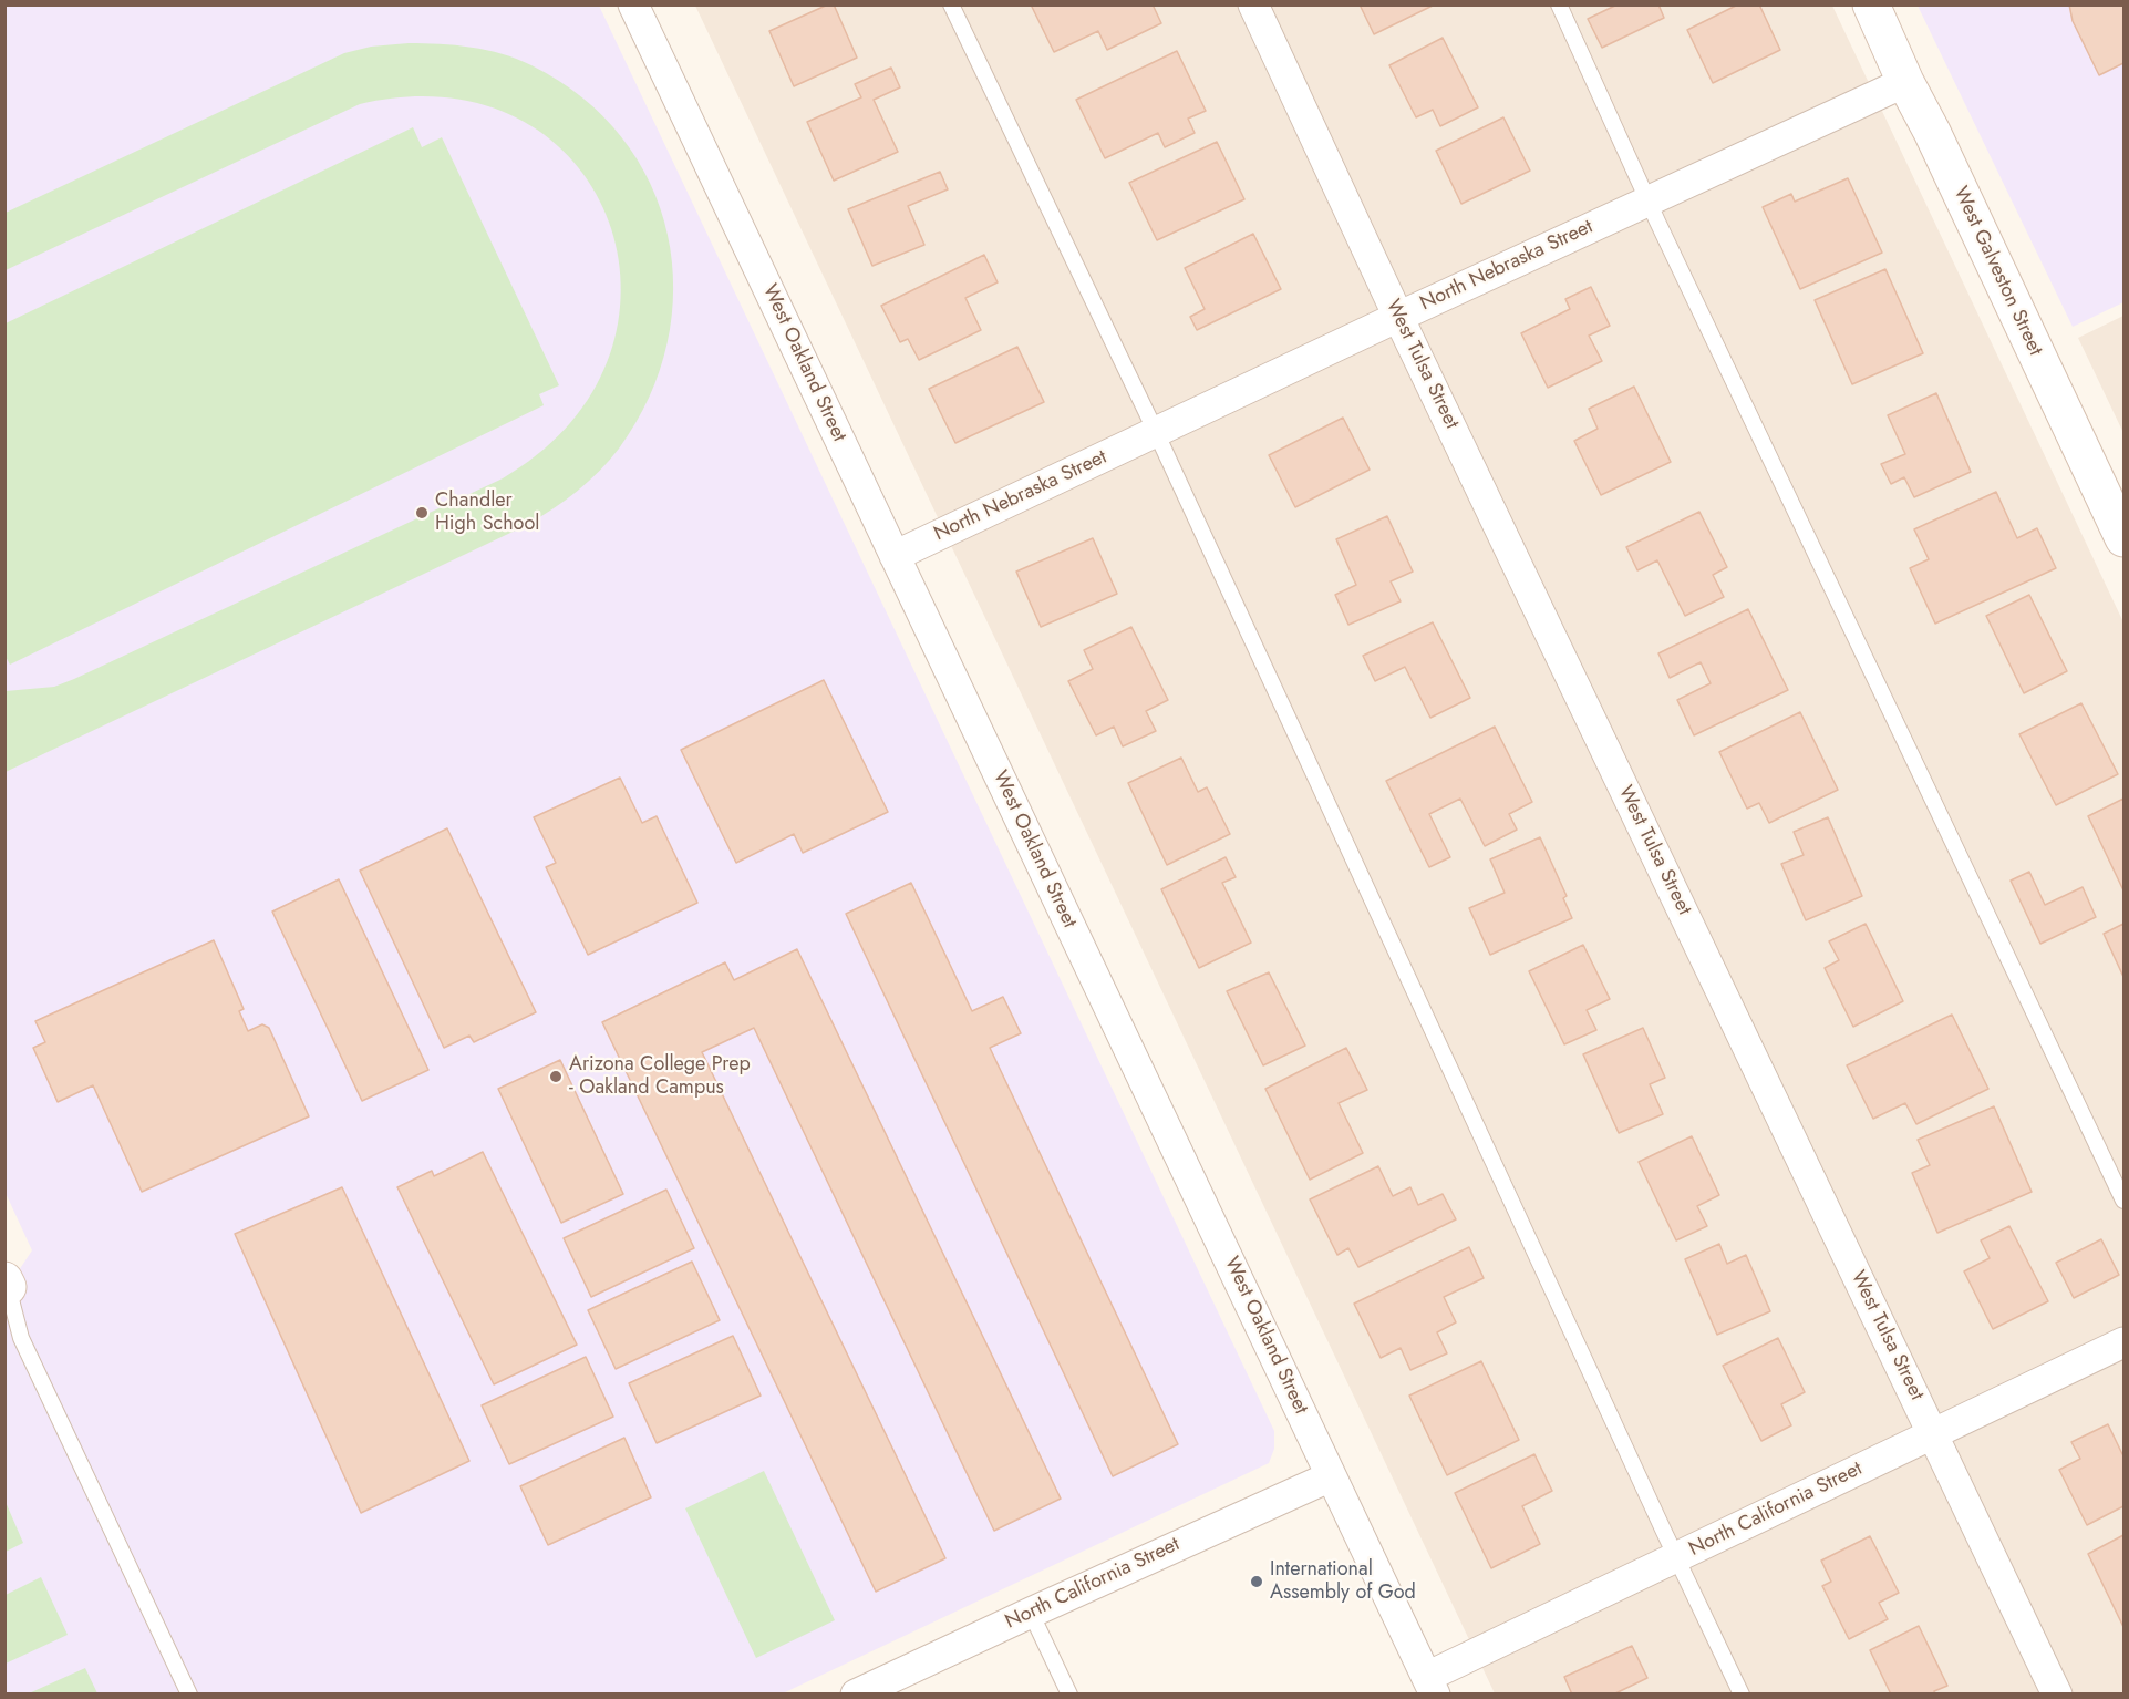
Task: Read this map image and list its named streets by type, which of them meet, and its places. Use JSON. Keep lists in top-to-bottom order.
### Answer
{
  "streets": {
    "street": [
      "North Nebraska Street",
      "West Galveston Street",
      "West Oakland Street",
      "West Tulsa Street",
      "North California Street"
    ]
  },
  "crossings": [
    ["North Nebraska Street", "West Galveston Street"],
    ["North Nebraska Street", "West Oakland Street"],
    ["North Nebraska Street", "West Tulsa Street"],
    ["West Oakland Street", "North California Street"],
    ["West Tulsa Street", "North California Street"]
  ],
  "places": ["Chandler High School", "Arizona College Prep - Oakland Campus", "International Assembly of God"]
}
